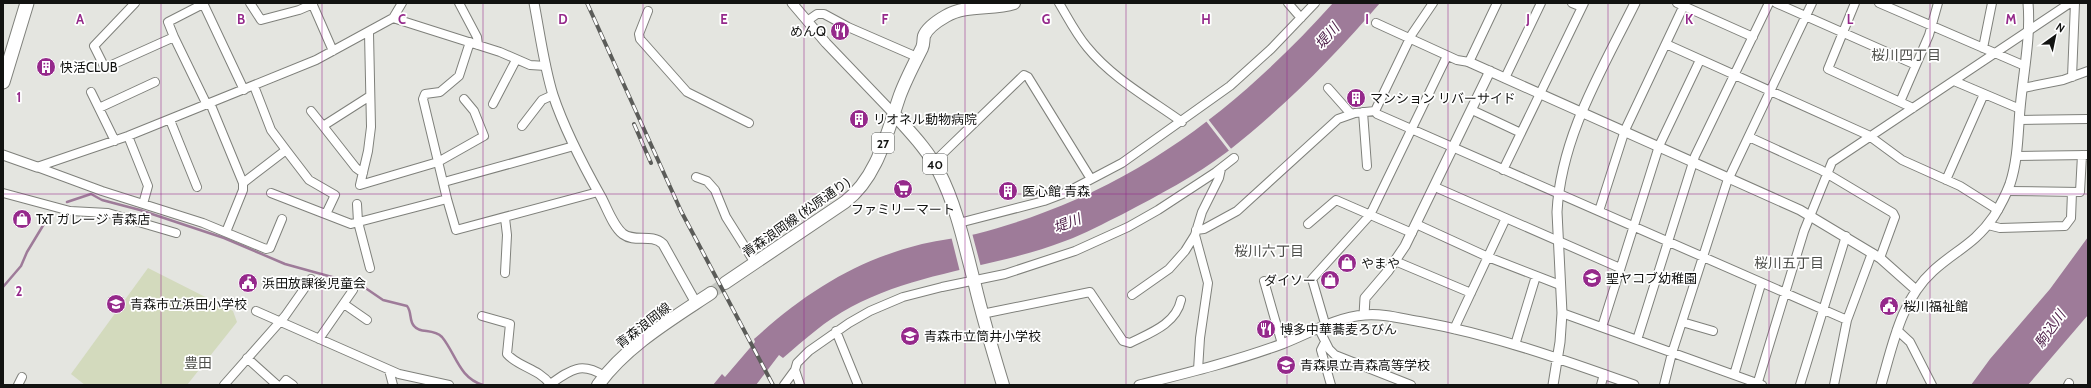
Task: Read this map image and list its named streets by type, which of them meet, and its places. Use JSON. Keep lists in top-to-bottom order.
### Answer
{
  "streets": {
    "main road": [
      "27",
      "40",
      "青森浪岡線 (松原通り)",
      "青森浪岡線"
    ]
  },
  "crossings": [
    ["40", "青森浪岡線 (松原通り)"]
  ],
  "districts": [
    "桜川四丁目",
    "桜川六丁目",
    "桜川五丁目",
    "豊田"
  ],
  "water": ["堤川", "駒込川"],
  "places": {
    "restaurant": ["めんQ", "博多中華蕎麦ろびん"],
    "building": [
      "快活CLUB",
      "マンション リバーサイド",
      "リオネル動物病院",
      "医心館 青森"
    ],
    "supermarket": ["ファミリーマート"],
    "shop": ["TxT ガレージ 青森店", "やまや", "ダイソー"],
    "school or university": [
      "聖ヤコブ幼稚園",
      "青森市立浜田小学校",
      "青森市立筒井小学校",
      "青森県立青森高等学校"
    ],
    "public building": ["浜田放課後児童会", "桜川福祉館"]
  },
  "north": "top right",
  "grid": {
    "columns": [
      "A",
      "B",
      "C",
      "D",
      "E",
      "F",
      "G",
      "H",
      "I",
      "J",
      "K",
      "L",
      "M"
    ],
    "rows": ["1", "2"]
  }
}
